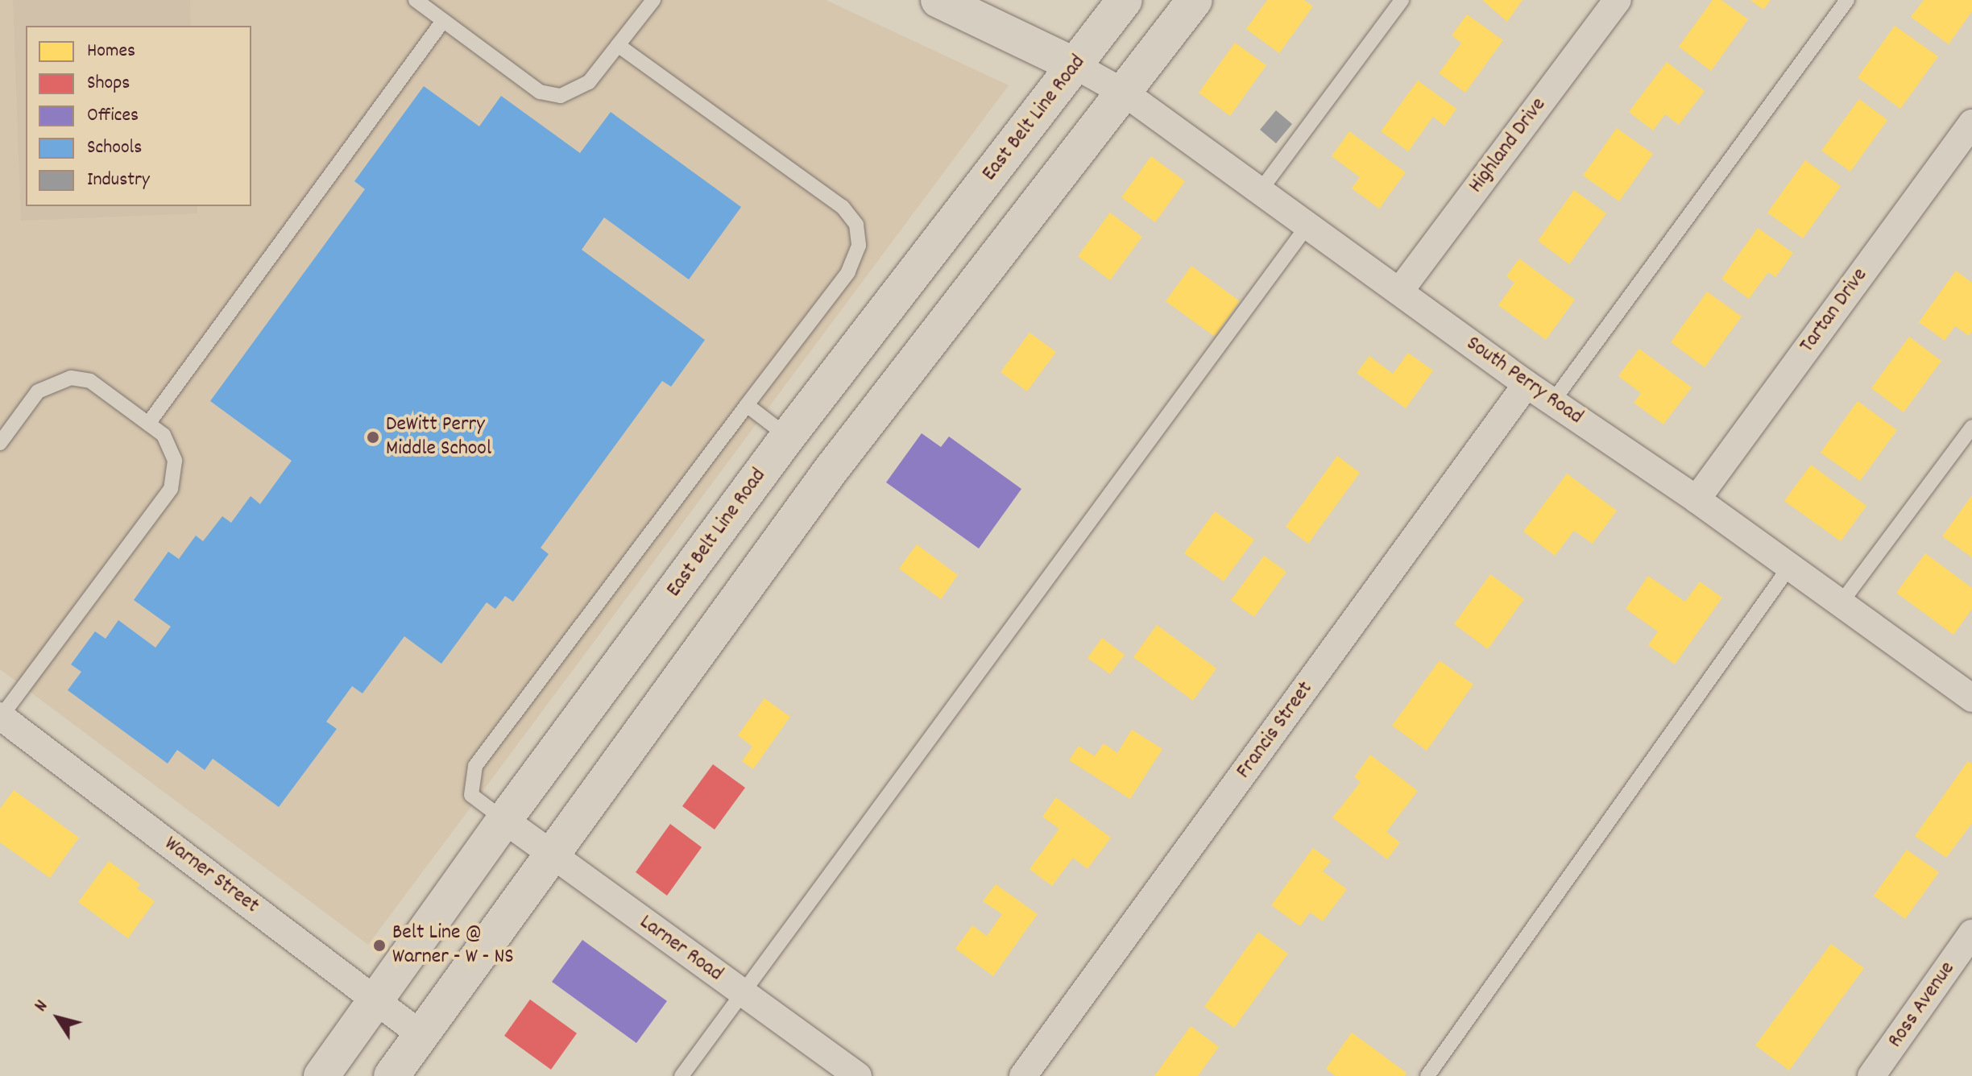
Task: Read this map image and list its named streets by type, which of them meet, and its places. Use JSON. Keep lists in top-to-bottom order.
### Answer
{
  "streets": {
    "main road": ["East Belt Line Road"],
    "street": [
      "Highland Drive",
      "Tartan Drive",
      "South Perry Road",
      "Francis Street",
      "Warner Street",
      "Larner Road",
      "Ross Avenue"
    ]
  },
  "crossings": [
    ["East Belt Line Road", "South Perry Road"],
    ["East Belt Line Road", "Warner Street"],
    ["East Belt Line Road", "Larner Road"],
    ["Highland Drive", "South Perry Road"],
    ["Tartan Drive", "South Perry Road"],
    ["South Perry Road", "Francis Street"]
  ],
  "places": ["DeWitt Perry Middle School", "Belt Line @ Warner - W - NS"],
  "legend": [
    "Homes",
    "Shops",
    "Offices",
    "Schools",
    "Industry"
  ],
  "north": "top left"
}
